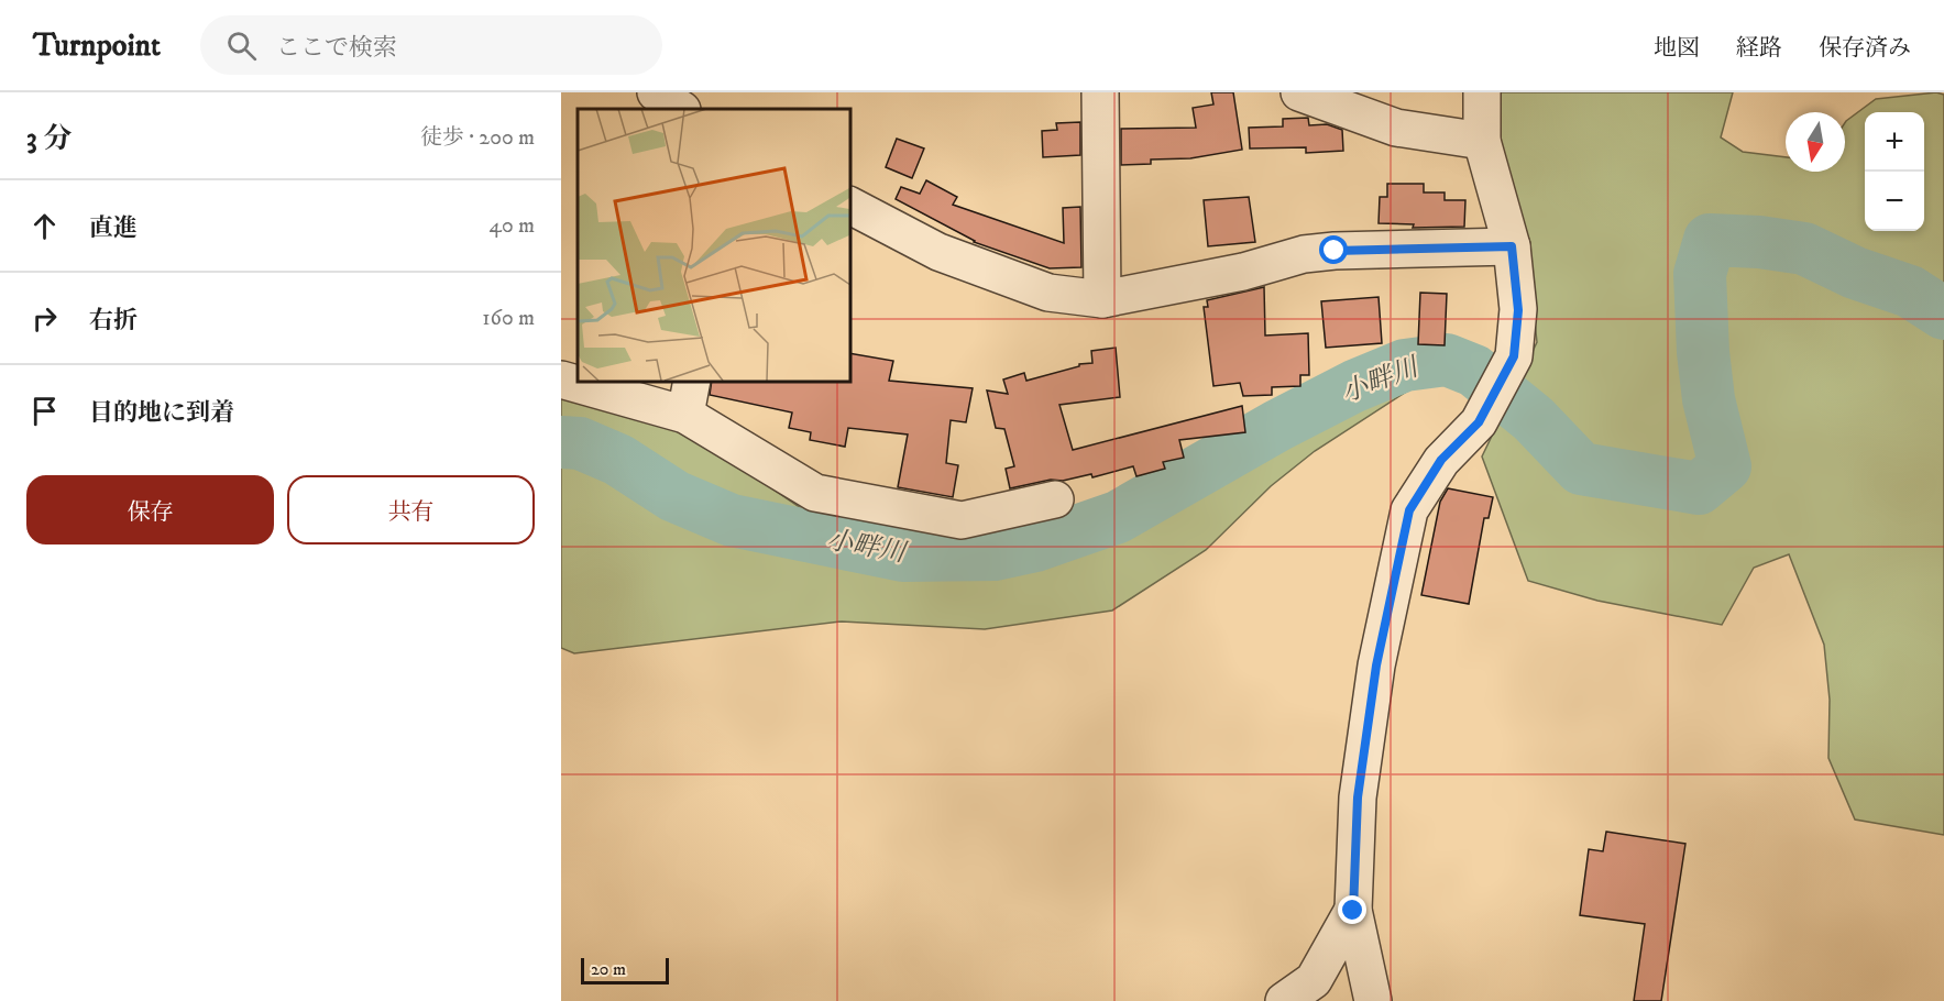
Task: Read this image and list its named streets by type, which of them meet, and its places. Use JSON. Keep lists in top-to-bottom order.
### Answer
{
  "water": ["小畔川"],
  "scale_bar": "20 m",
  "north": "bottom",
  "page": {
    "header": "Turnpoint",
    "search": "ここで検索",
    "nav": ["地図", "経路", "保存済み"],
    "heading": ["3 分", "徒歩 · 200 m"],
    "map_buttons": ["+", "−"],
    "list": [
      ["直進", "40 m"],
      ["右折", "160 m"],
      "目的地に到着"
    ],
    "buttons": ["保存", "共有"],
    "scale": "20 m"
  }
}
